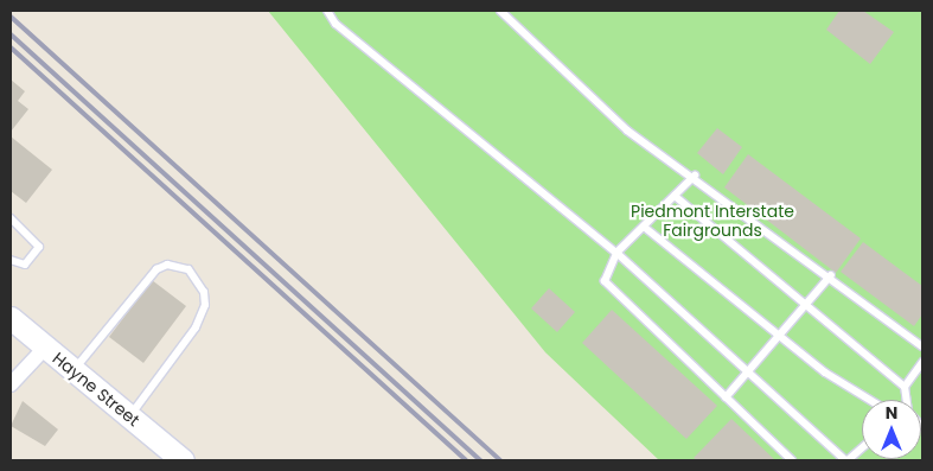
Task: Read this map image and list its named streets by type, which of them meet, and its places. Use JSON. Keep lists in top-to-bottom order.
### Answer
{
  "streets": {
    "street": ["Hayne Street"]
  },
  "parks": ["Piedmont Interstate Fairgrounds"],
  "north": "top"
}
